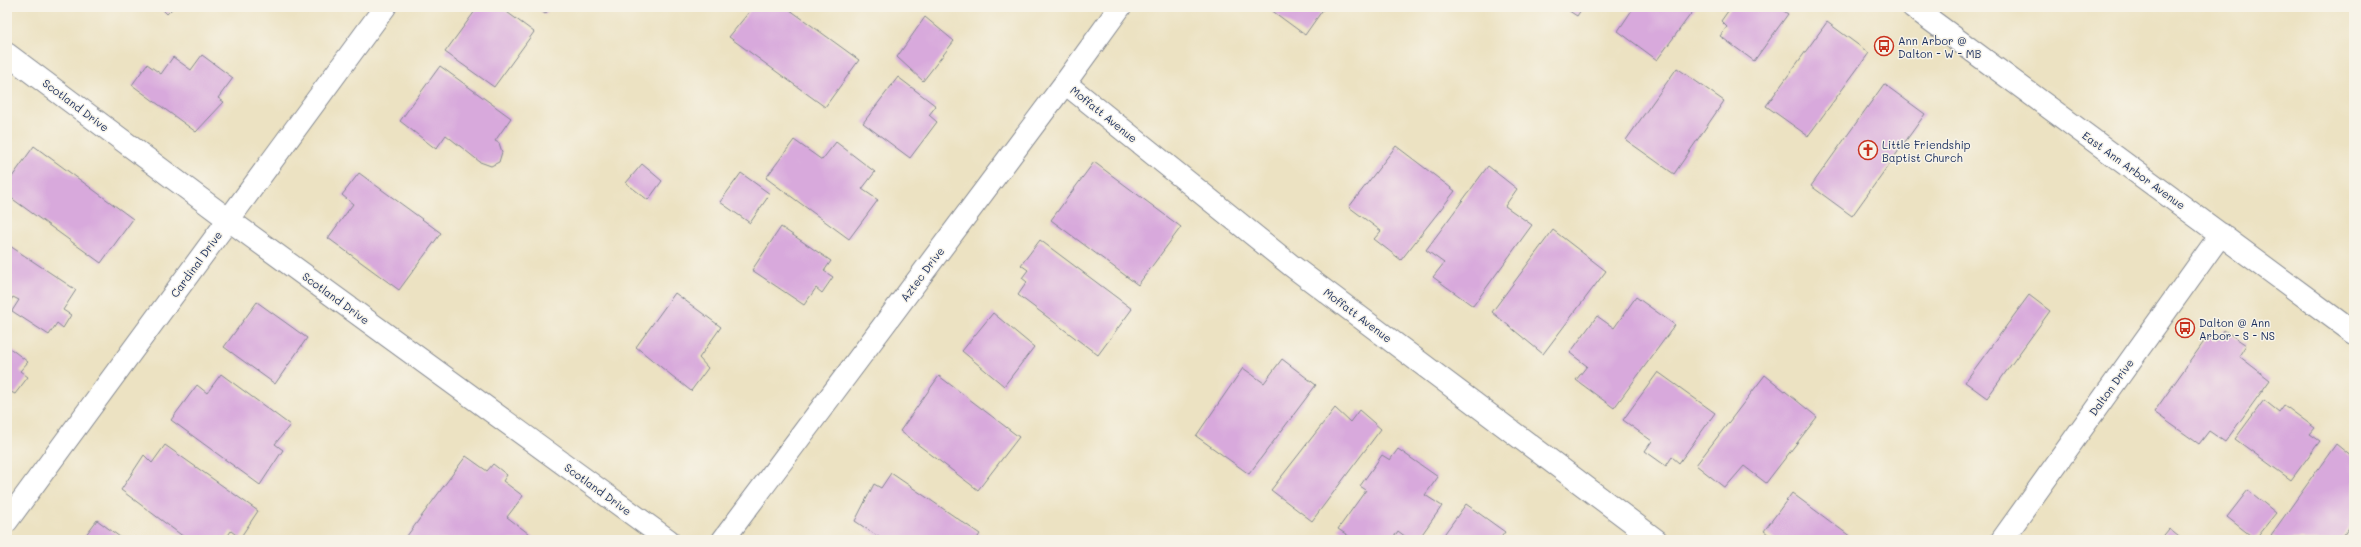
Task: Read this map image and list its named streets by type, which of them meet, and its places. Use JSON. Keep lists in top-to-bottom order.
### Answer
{
  "streets": {
    "street": [
      "Scotland Drive",
      "Moffatt Avenue",
      "East Ann Arbor Avenue",
      "Cardinal Drive",
      "Aztec Drive",
      "Dalton Drive"
    ]
  },
  "crossings": [
    ["Scotland Drive", "Cardinal Drive"],
    ["Moffatt Avenue", "Aztec Drive"],
    ["East Ann Arbor Avenue", "Dalton Drive"]
  ],
  "places": {
    "bus stop": ["Ann Arbor @ Dalton - W - MB", "Dalton @ Ann Arbor - S - NS"],
    "church": ["Little Friendship Baptist Church"]
  }
}
